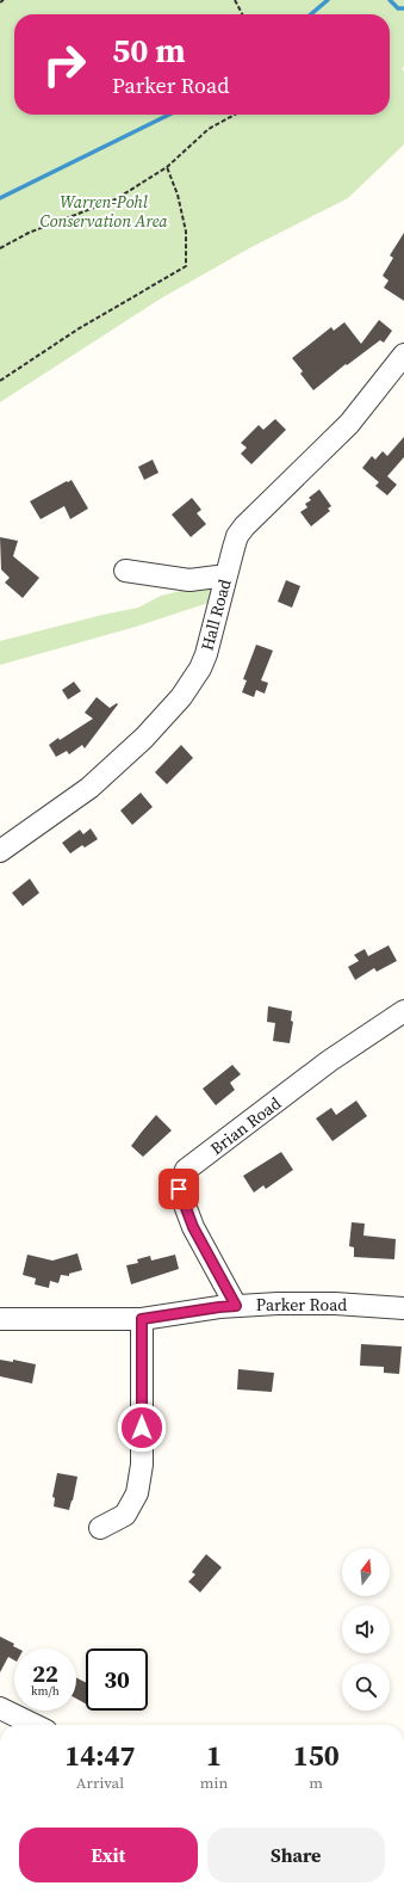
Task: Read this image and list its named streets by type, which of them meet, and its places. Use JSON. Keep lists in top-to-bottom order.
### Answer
{
  "streets": {
    "street": ["Hall Road", "Brian Road", "Parker Road"]
  },
  "crossings": [
    ["Brian Road", "Parker Road"]
  ],
  "parks": ["Warren-Pohl Conservation Area"],
  "north": "top",
  "page": {
    "turn": ["50 m", "Parker Road"],
    "speed": "22 km/h",
    "limit": "30",
    "eta": [
      "14:47",
      "Arrival",
      "1",
      "min",
      "150",
      "m"
    ],
    "buttons": ["Exit", "Share"]
  }
}
